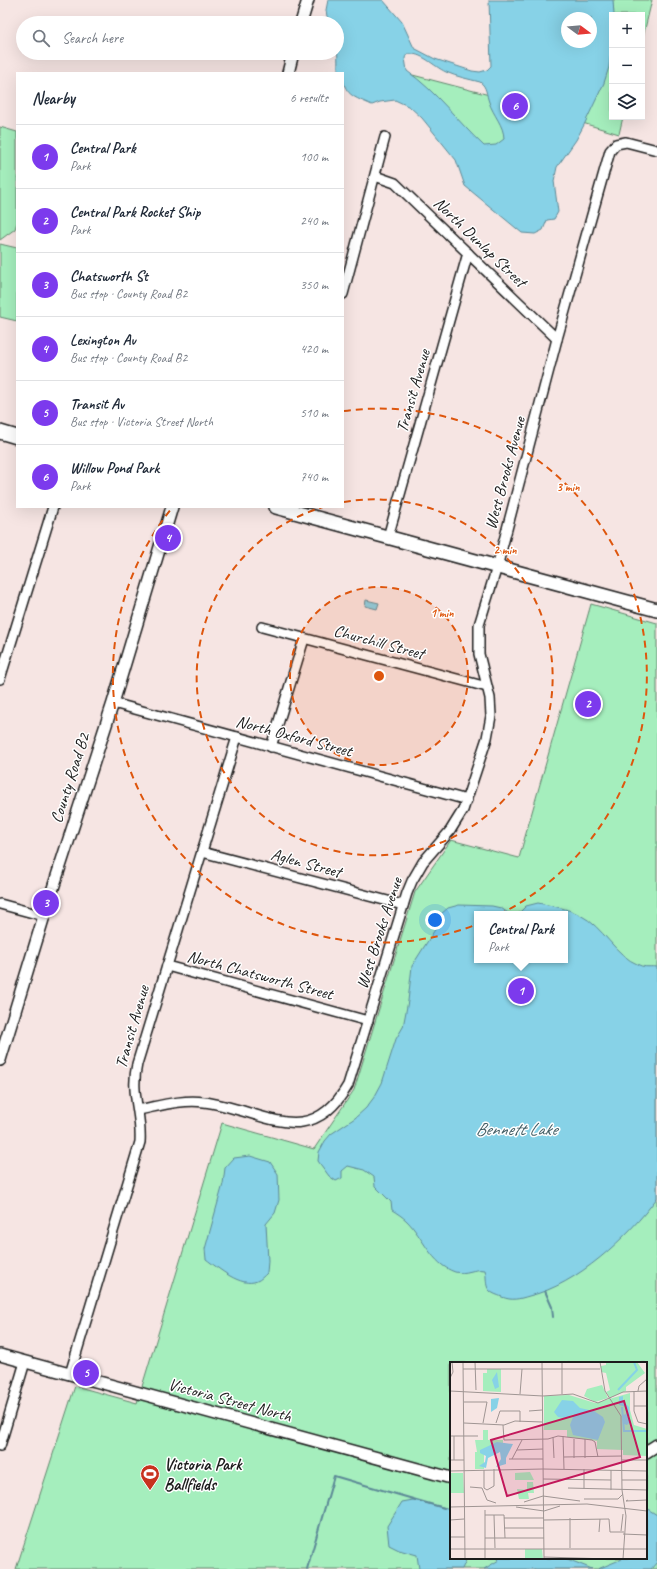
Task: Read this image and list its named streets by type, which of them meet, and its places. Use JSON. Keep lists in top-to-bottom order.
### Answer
{
  "streets": {
    "street": [
      "North Dunlap Street",
      "Transit Avenue",
      "West Brooks Avenue",
      "Churchill Street",
      "North Oxford Street",
      "County Road B2",
      "Aglen Street",
      "North Chatsworth Street",
      "Victoria Street North"
    ]
  },
  "crossings": [
    ["North Dunlap Street", "Transit Avenue"],
    ["North Dunlap Street", "West Brooks Avenue"],
    ["Transit Avenue", "West Brooks Avenue"],
    ["Transit Avenue", "North Oxford Street"],
    ["Transit Avenue", "Aglen Street"],
    ["Transit Avenue", "North Chatsworth Street"],
    ["Transit Avenue", "Victoria Street North"],
    ["West Brooks Avenue", "Churchill Street"],
    ["West Brooks Avenue", "North Oxford Street"],
    ["West Brooks Avenue", "Aglen Street"],
    ["West Brooks Avenue", "North Chatsworth Street"],
    ["North Oxford Street", "County Road B2"]
  ],
  "water": ["Bennett Lake"],
  "places": {
    "sports": ["Victoria Park Ballfields"]
  },
  "north": "right",
  "page": {
    "map_buttons": ["+", "−"],
    "search": "Search here",
    "heading": ["Nearby", "6 results"],
    "pins": [
      "6",
      "4",
      "2",
      "3",
      "1",
      "5"
    ],
    "list": [
      {
        "mark": "1",
        "name": "Central Park",
        "note": "Park",
        "value": "100 m"
      },
      {
        "mark": "2",
        "name": "Central Park Rocket Ship",
        "note": "Park",
        "value": "240 m"
      },
      {
        "mark": "3",
        "name": "Chatsworth St",
        "note": "Bus stop · County Road B2",
        "value": "350 m"
      },
      {
        "mark": "4",
        "name": "Lexington Av",
        "note": "Bus stop · County Road B2",
        "value": "420 m"
      },
      {
        "mark": "5",
        "name": "Transit Av",
        "note": "Bus stop · Victoria Street North",
        "value": "510 m"
      },
      {
        "mark": "6",
        "name": "Willow Pond Park",
        "note": "Park",
        "value": "740 m"
      }
    ],
    "popup": ["Central Park", "Park"]
  },
  "rings": ["3 min", "2 min", "1 min"]
}
